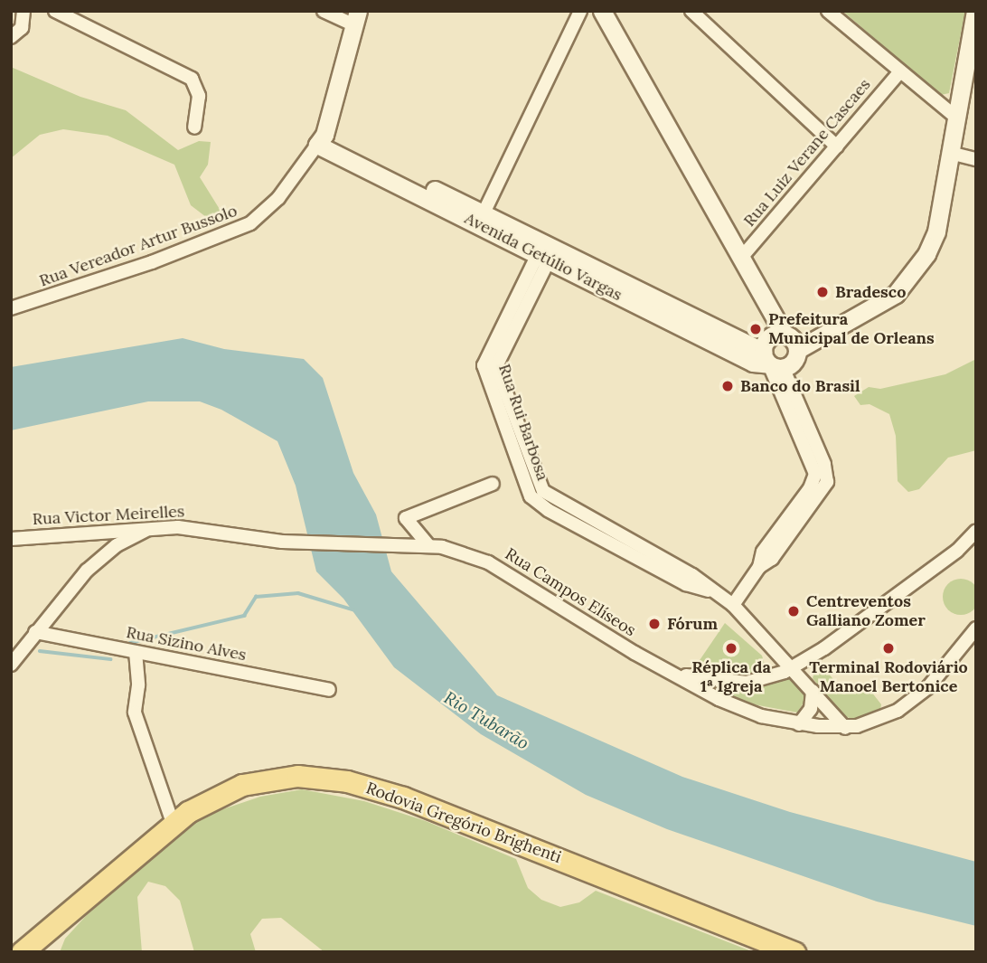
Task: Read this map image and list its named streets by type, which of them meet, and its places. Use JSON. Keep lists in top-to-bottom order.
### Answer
{
  "streets": {
    "main road": ["Rodovia Gregório Brighenti"],
    "street": [
      "Rua Luiz Verane Cascaes",
      "Rua Vereador Artur Bussolo",
      "Avenida Getúlio Vargas",
      "Rua Rui Barbosa",
      "Rua Victor Meirelles",
      "Rua Campos Elíseos",
      "Rua Sizino Alves"
    ]
  },
  "crossings": [
    ["Rua Vereador Artur Bussolo", "Avenida Getúlio Vargas"],
    ["Avenida Getúlio Vargas", "Rua Rui Barbosa"],
    ["Rua Rui Barbosa", "Rua Campos Elíseos"],
    ["Rua Victor Meirelles", "Rua Campos Elíseos"]
  ],
  "water": ["Rio Tubarão"],
  "places": [
    "Bradesco",
    "Prefeitura Municipal de Orleans",
    "Banco do Brasil",
    "Centreventos Galliano Zomer",
    "Fórum",
    "Réplica da 1ª Igreja",
    "Terminal Rodoviário Manoel Bertonice"
  ]
}
